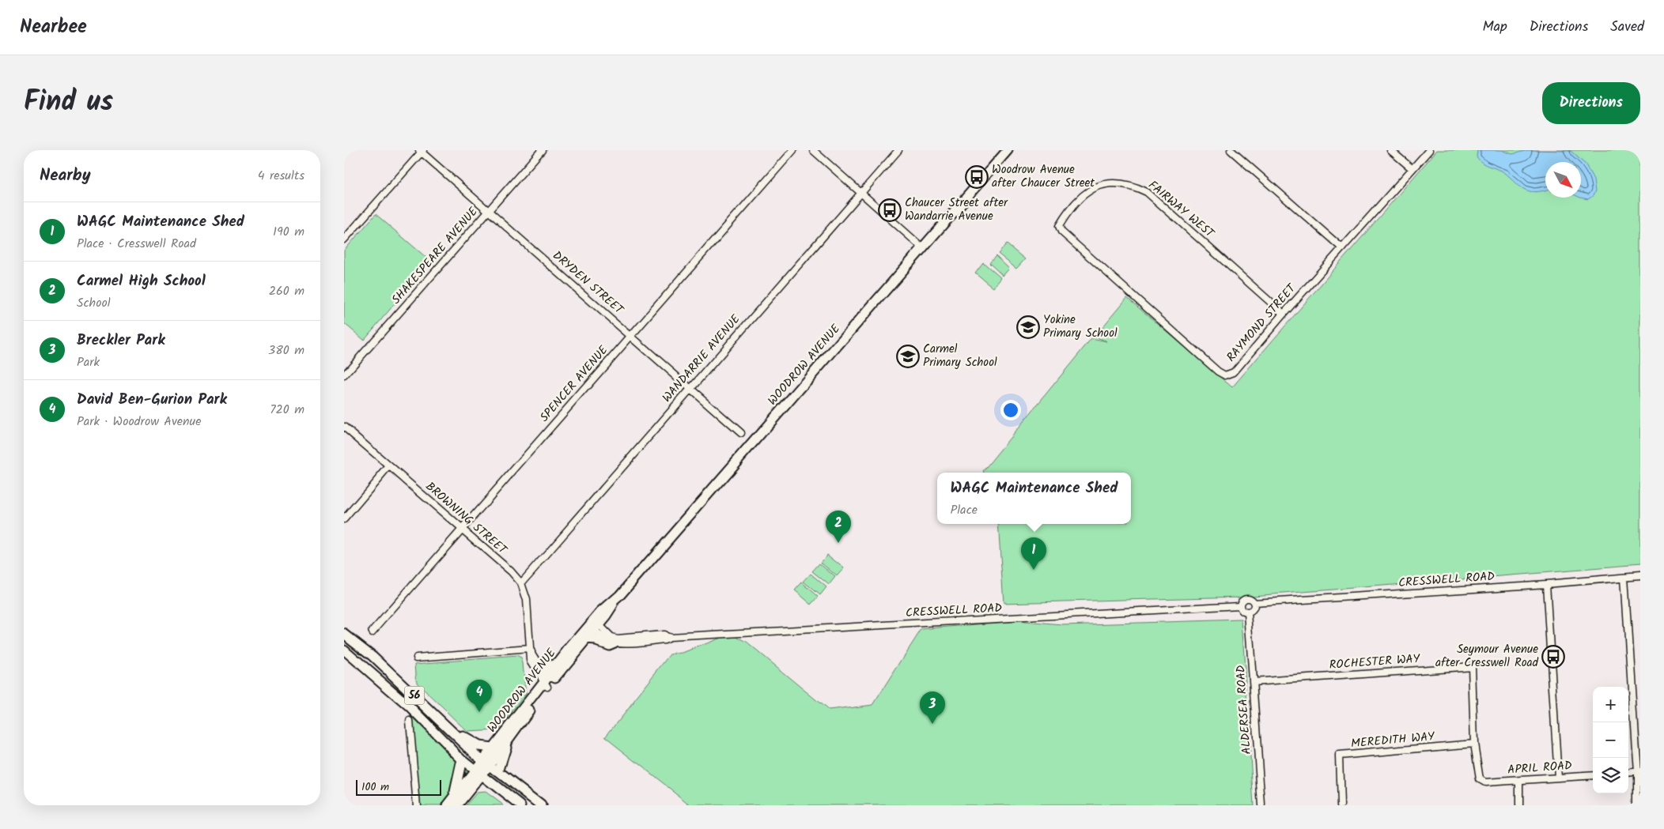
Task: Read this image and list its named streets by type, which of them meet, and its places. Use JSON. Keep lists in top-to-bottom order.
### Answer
{
  "streets": {
    "main road": ["WOODROW AVENUE", "56"],
    "street": [
      "FAIRWAY WEST",
      "SHAKESPEARE AVENUE",
      "DRYDEN STREET",
      "RAYMOND STREET",
      "WANDARRIE AVENUE",
      "SPENCER AVENUE",
      "BROWNING STREET",
      "CRESSWELL ROAD",
      "ROCHESTER WAY",
      "ALDERSEA ROAD",
      "MEREDITH WAY",
      "APRIL ROAD"
    ]
  },
  "crossings": [
    ["FAIRWAY WEST", "RAYMOND STREET"],
    ["SHAKESPEARE AVENUE", "DRYDEN STREET"],
    ["DRYDEN STREET", "WANDARRIE AVENUE"],
    ["DRYDEN STREET", "SPENCER AVENUE"],
    ["WANDARRIE AVENUE", "BROWNING STREET"],
    ["WOODROW AVENUE", "BROWNING STREET"],
    ["WOODROW AVENUE", "CRESSWELL ROAD"],
    ["WOODROW AVENUE", "56"],
    ["SPENCER AVENUE", "BROWNING STREET"],
    ["CRESSWELL ROAD", "ALDERSEA ROAD"],
    ["ROCHESTER WAY", "ALDERSEA ROAD"],
    ["ROCHESTER WAY", "MEREDITH WAY"],
    ["ROCHESTER WAY", "APRIL ROAD"]
  ],
  "places": {
    "bus stop": ["Woodrow Avenue after Chaucer Street", "Chaucer Street after Wandarrie Avenue", "Seymour Avenue after Cresswell Road"],
    "school or university": ["Yokine Primary School", "Carmel Primary School"]
  },
  "scale_bar": "100 m",
  "north": "bottom right",
  "page": {
    "header": "Nearbee",
    "nav": ["Map", "Directions", "Saved"],
    "title": "Find us",
    "buttons": "Directions",
    "heading": ["Nearby", "4 results"],
    "list": [
      {
        "mark": "1",
        "name": "WAGC Maintenance Shed",
        "note": "Place · Cresswell Road",
        "value": "190 m"
      },
      {
        "mark": "2",
        "name": "Carmel High School",
        "note": "School",
        "value": "260 m"
      },
      {
        "mark": "3",
        "name": "Breckler Park",
        "note": "Park",
        "value": "380 m"
      },
      {
        "mark": "4",
        "name": "David Ben-Gurion Park",
        "note": "Park · Woodrow Avenue",
        "value": "720 m"
      }
    ],
    "popup": ["WAGC Maintenance Shed", "Place"],
    "pins": [
      "2",
      "1",
      "4",
      "3"
    ],
    "map_buttons": ["+", "−"],
    "scale": "100 m"
  }
}
